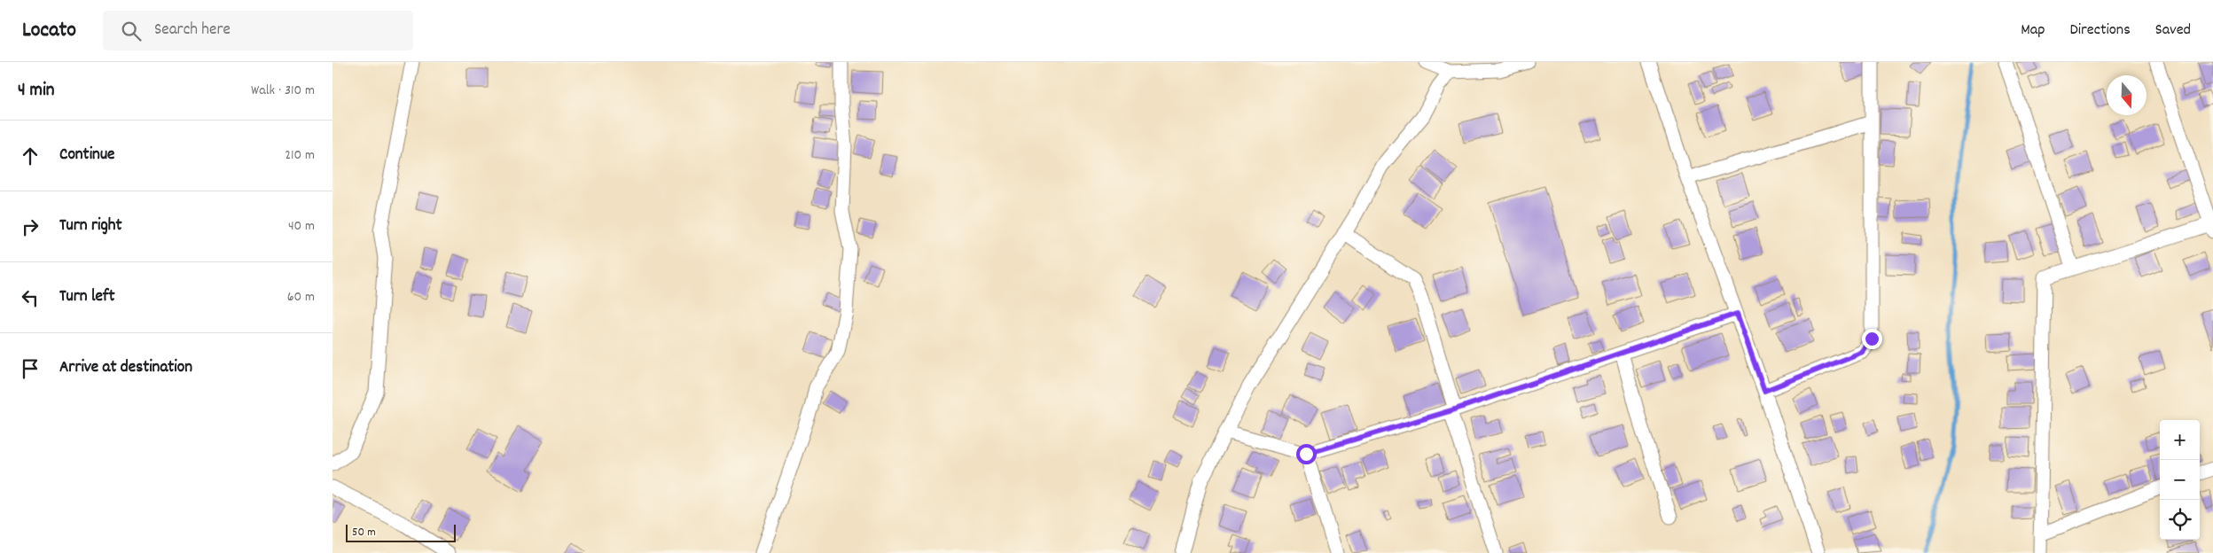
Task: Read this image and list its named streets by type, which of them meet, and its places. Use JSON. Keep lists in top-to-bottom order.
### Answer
{
  "scale_bar": "50 m",
  "north": "bottom",
  "page": {
    "header": "Locato",
    "search": "Search here",
    "nav": ["Map", "Directions", "Saved"],
    "heading": ["4 min", "Walk · 310 m"],
    "list": [
      ["Continue", "210 m"],
      ["Turn right", "40 m"],
      ["Turn left", "60 m"],
      "Arrive at destination"
    ],
    "map_buttons": ["+", "−"],
    "scale": "50 m"
  }
}
